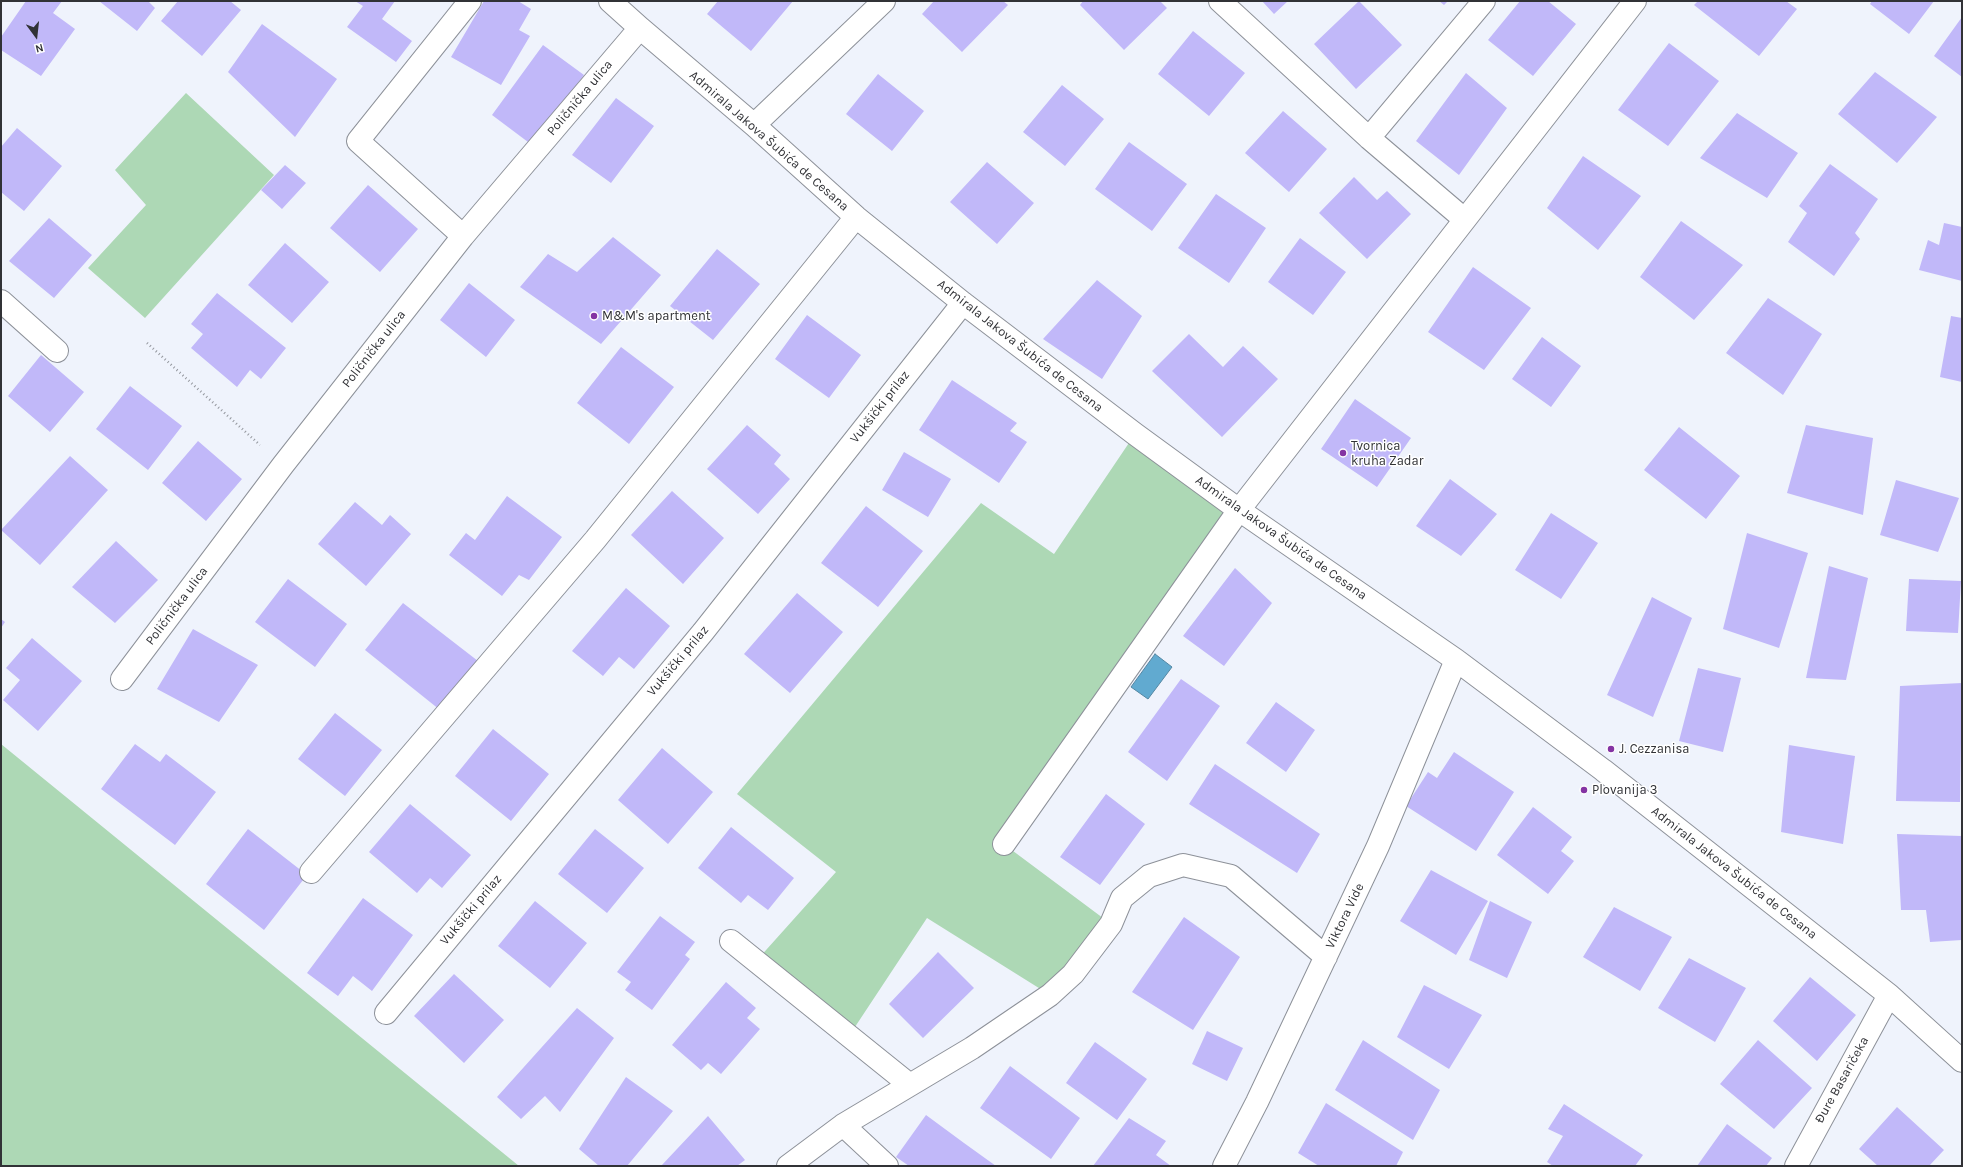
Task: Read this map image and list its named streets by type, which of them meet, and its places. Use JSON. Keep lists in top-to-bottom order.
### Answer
{
  "streets": {
    "street": [
      "Poličnička ulica",
      "Admirala Jakova Šubića de Cesana",
      "Vukšički prilaz",
      "Viktora Vide",
      "Đure Basaričeka"
    ]
  },
  "crossings": [
    ["Poličnička ulica", "Admirala Jakova Šubića de Cesana"],
    ["Admirala Jakova Šubića de Cesana", "Vukšički prilaz"],
    ["Admirala Jakova Šubića de Cesana", "Viktora Vide"],
    ["Admirala Jakova Šubića de Cesana", "Đure Basaričeka"]
  ],
  "places": [
    "M&M's apartment",
    "Tvornica kruha Zadar",
    "J. Cezzanisa",
    "Plovanija 3"
  ],
  "north": "bottom"
}
